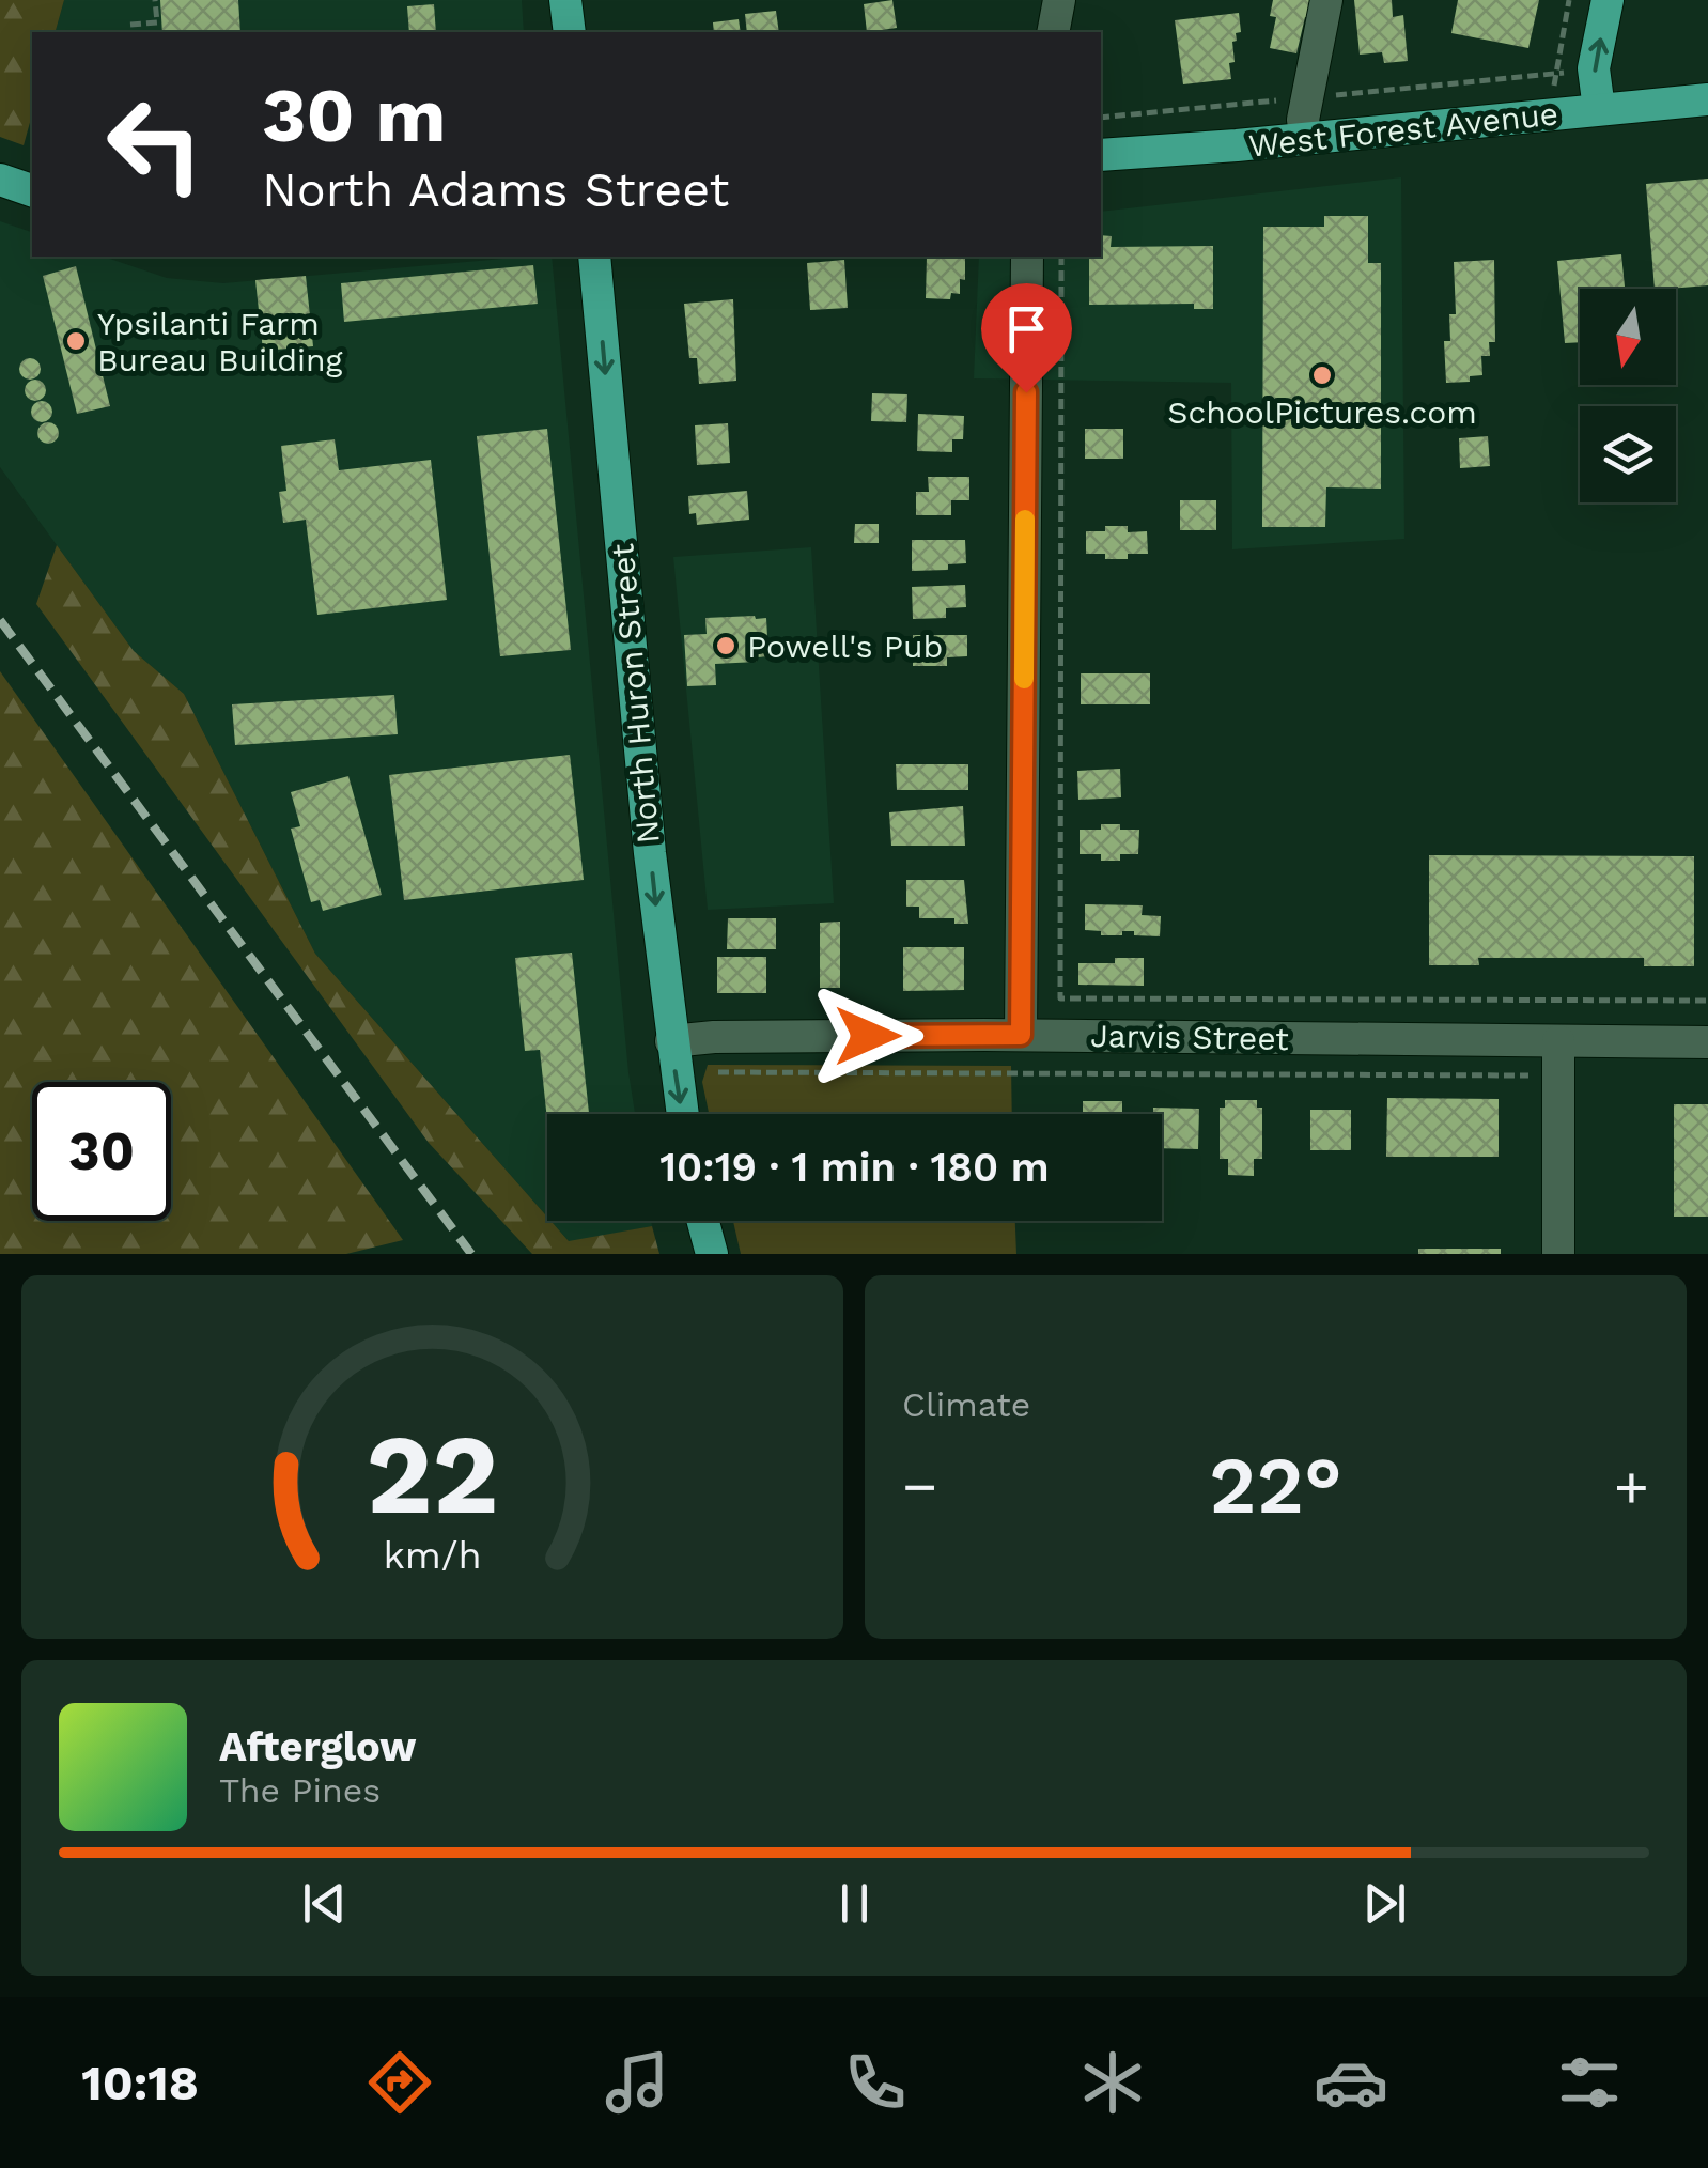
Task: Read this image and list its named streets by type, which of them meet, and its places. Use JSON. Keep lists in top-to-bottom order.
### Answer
{
  "streets": {
    "main road": ["West Forest Avenue", "North Huron Street"],
    "street": ["Jarvis Street"]
  },
  "crossings": [
    ["North Huron Street", "Jarvis Street"]
  ],
  "one_way": ["North Huron Street"],
  "places": ["Ypsilanti Farm Bureau Building", "SchoolPictures.com", "Powell's Pub"],
  "north": "bottom",
  "page": {
    "turn": ["30 m", "North Adams Street"],
    "limit": "30",
    "trip": "10:19 · 1 min · 180 m",
    "tile": "Climate",
    "heat": ["−", "22°", "+"],
    "song": ["Afterglow", "The Pines"],
    "tabs": "10:18",
    "gauge": ["22", "km/h"]
  }
}
